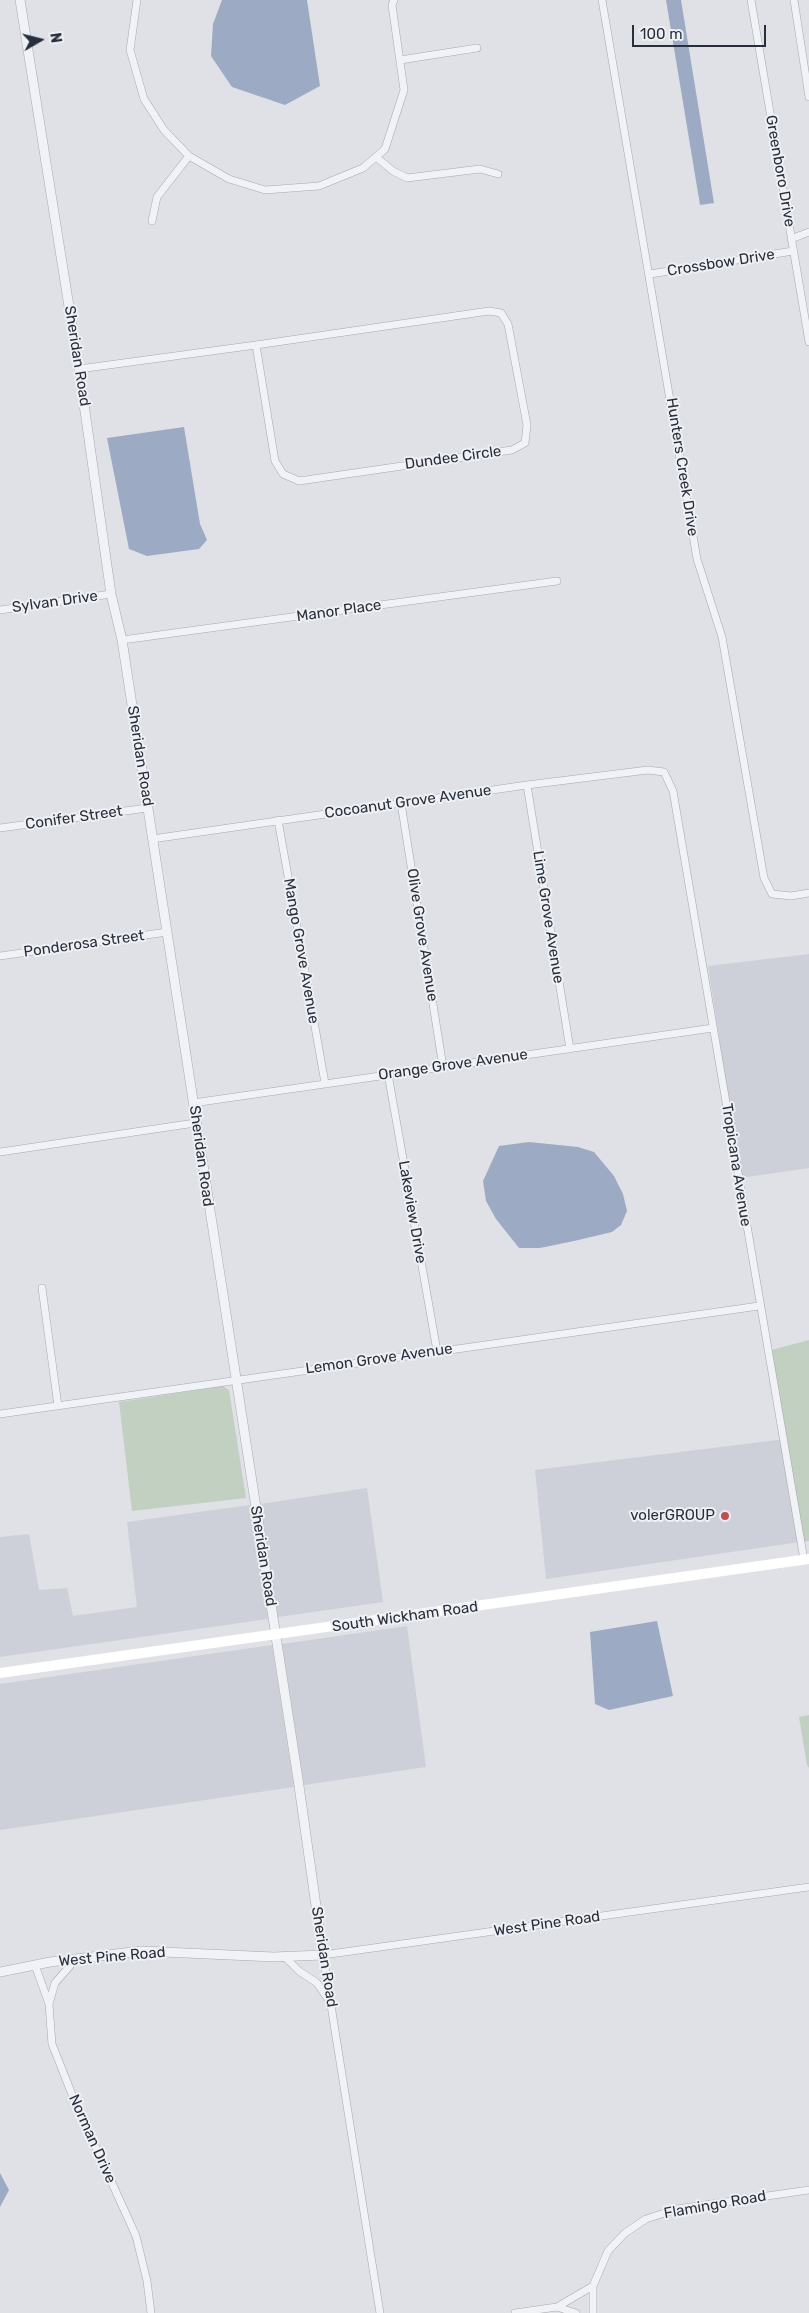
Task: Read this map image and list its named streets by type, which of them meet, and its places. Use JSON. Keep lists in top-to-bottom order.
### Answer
{
  "streets": {
    "main road": ["South Wickham Road"],
    "street": [
      "Greenboro Drive",
      "Crossbow Drive",
      "Sheridan Road",
      "Dundee Circle",
      "Hunters Creek Drive",
      "Sylvan Drive",
      "Manor Place",
      "Cocoanut Grove Avenue",
      "Conifer Street",
      "Lime Grove Avenue",
      "Olive Grove Avenue",
      "Ponderosa Street",
      "Mango Grove Avenue",
      "Orange Grove Avenue",
      "Tropicana Avenue",
      "Lakeview Drive",
      "Lemon Grove Avenue",
      "West Pine Road",
      "Norman Drive",
      "Flamingo Road"
    ]
  },
  "crossings": [
    ["Greenboro Drive", "Crossbow Drive"],
    ["Crossbow Drive", "Hunters Creek Drive"],
    ["Sheridan Road", "Dundee Circle"],
    ["Sheridan Road", "Sylvan Drive"],
    ["Sheridan Road", "Manor Place"],
    ["Sheridan Road", "Cocoanut Grove Avenue"],
    ["Sheridan Road", "Conifer Street"],
    ["Sheridan Road", "Ponderosa Street"],
    ["Sheridan Road", "Orange Grove Avenue"],
    ["Sheridan Road", "Lemon Grove Avenue"],
    ["Sheridan Road", "South Wickham Road"],
    ["Sheridan Road", "West Pine Road"],
    ["Cocoanut Grove Avenue", "Lime Grove Avenue"],
    ["Cocoanut Grove Avenue", "Olive Grove Avenue"],
    ["Cocoanut Grove Avenue", "Mango Grove Avenue"],
    ["Cocoanut Grove Avenue", "Tropicana Avenue"],
    ["Lime Grove Avenue", "Orange Grove Avenue"],
    ["Olive Grove Avenue", "Orange Grove Avenue"],
    ["Mango Grove Avenue", "Orange Grove Avenue"],
    ["Orange Grove Avenue", "Tropicana Avenue"],
    ["Orange Grove Avenue", "Lakeview Drive"],
    ["Tropicana Avenue", "Lemon Grove Avenue"],
    ["Tropicana Avenue", "South Wickham Road"],
    ["Lakeview Drive", "Lemon Grove Avenue"],
    ["West Pine Road", "Norman Drive"]
  ],
  "places": ["volerGROUP"],
  "scale_bar": "100 m",
  "north": "right"
}
